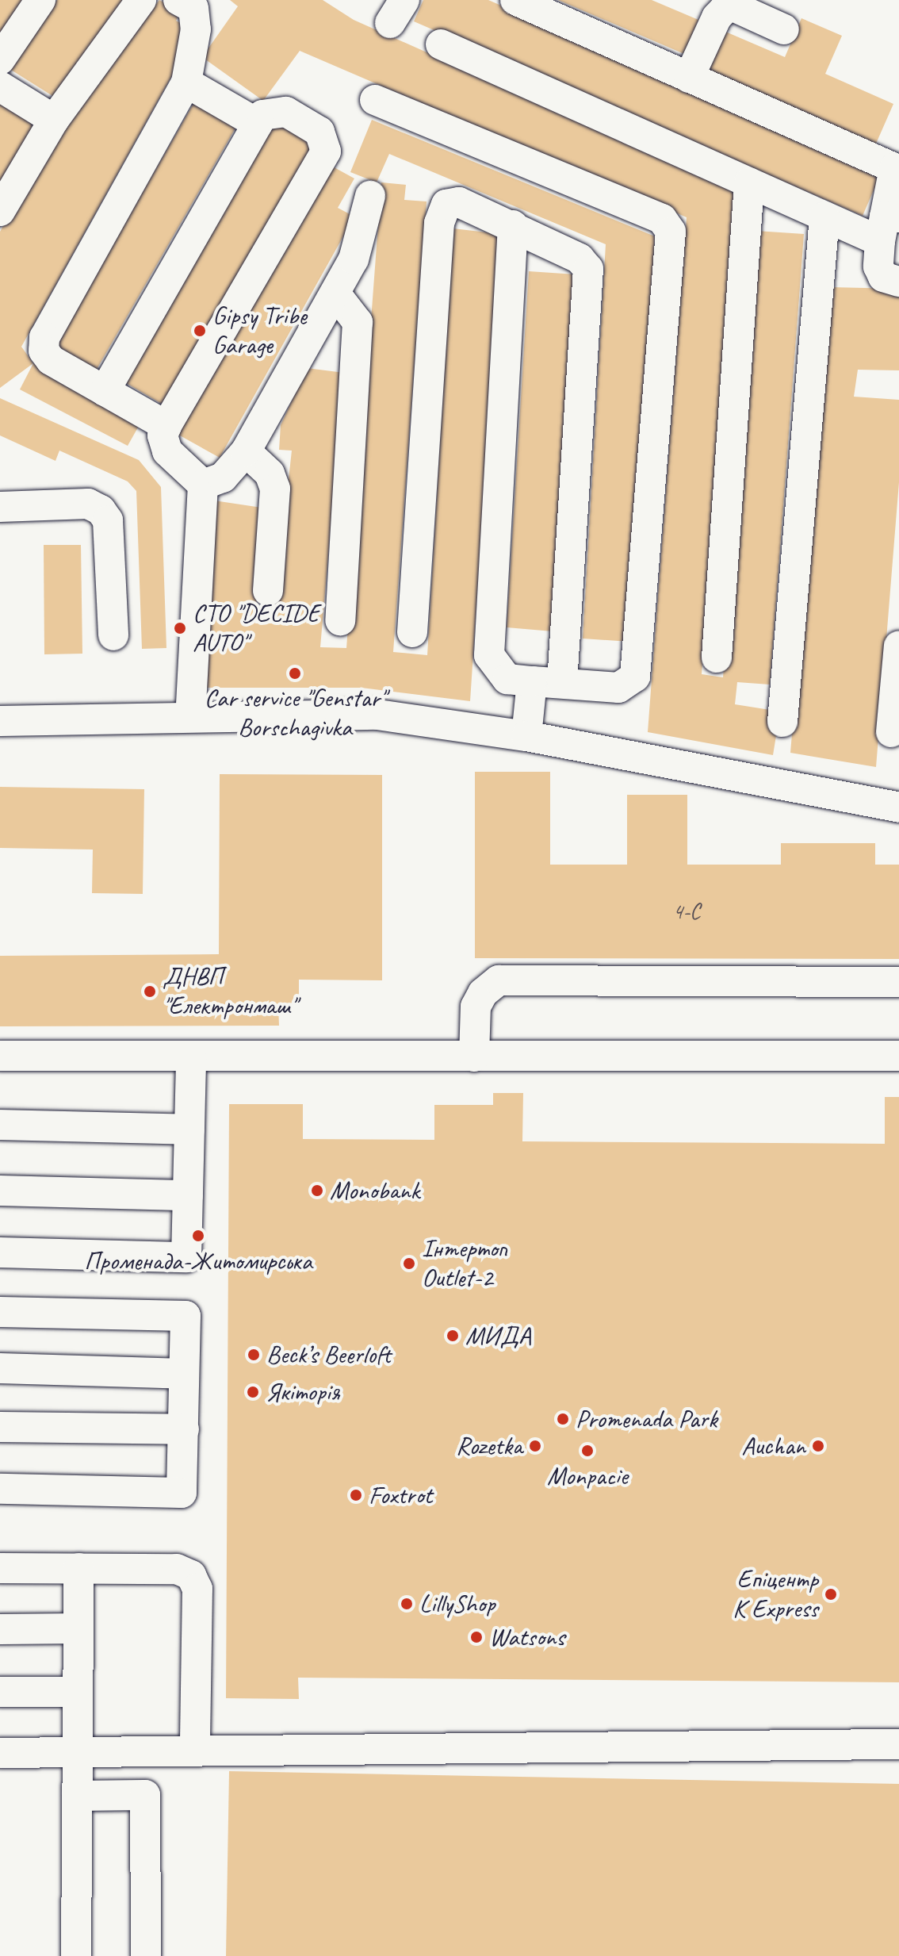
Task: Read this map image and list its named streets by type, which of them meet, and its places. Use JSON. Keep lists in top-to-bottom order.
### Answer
{
  "places": [
    "Gipsy Tribe Garage",
    "СТО \"DECIDE AUTO\"",
    "Car service \"Genstar\" Borschagivka",
    "ДНВП \"Електронмаш\"",
    "Monobank",
    "Променада-Житомирська",
    "Інтертоп Outlet-2",
    "МИДА",
    "Beck’s Beerloft",
    "Якіторія",
    "Promenada Park",
    "Rozetka",
    "Auchan",
    "Monpacie",
    "Foxtrot",
    "Епіцентр К Express",
    "LillyShop",
    "Watsons"
  ],
  "house_numbers": ["4-С"]
}
